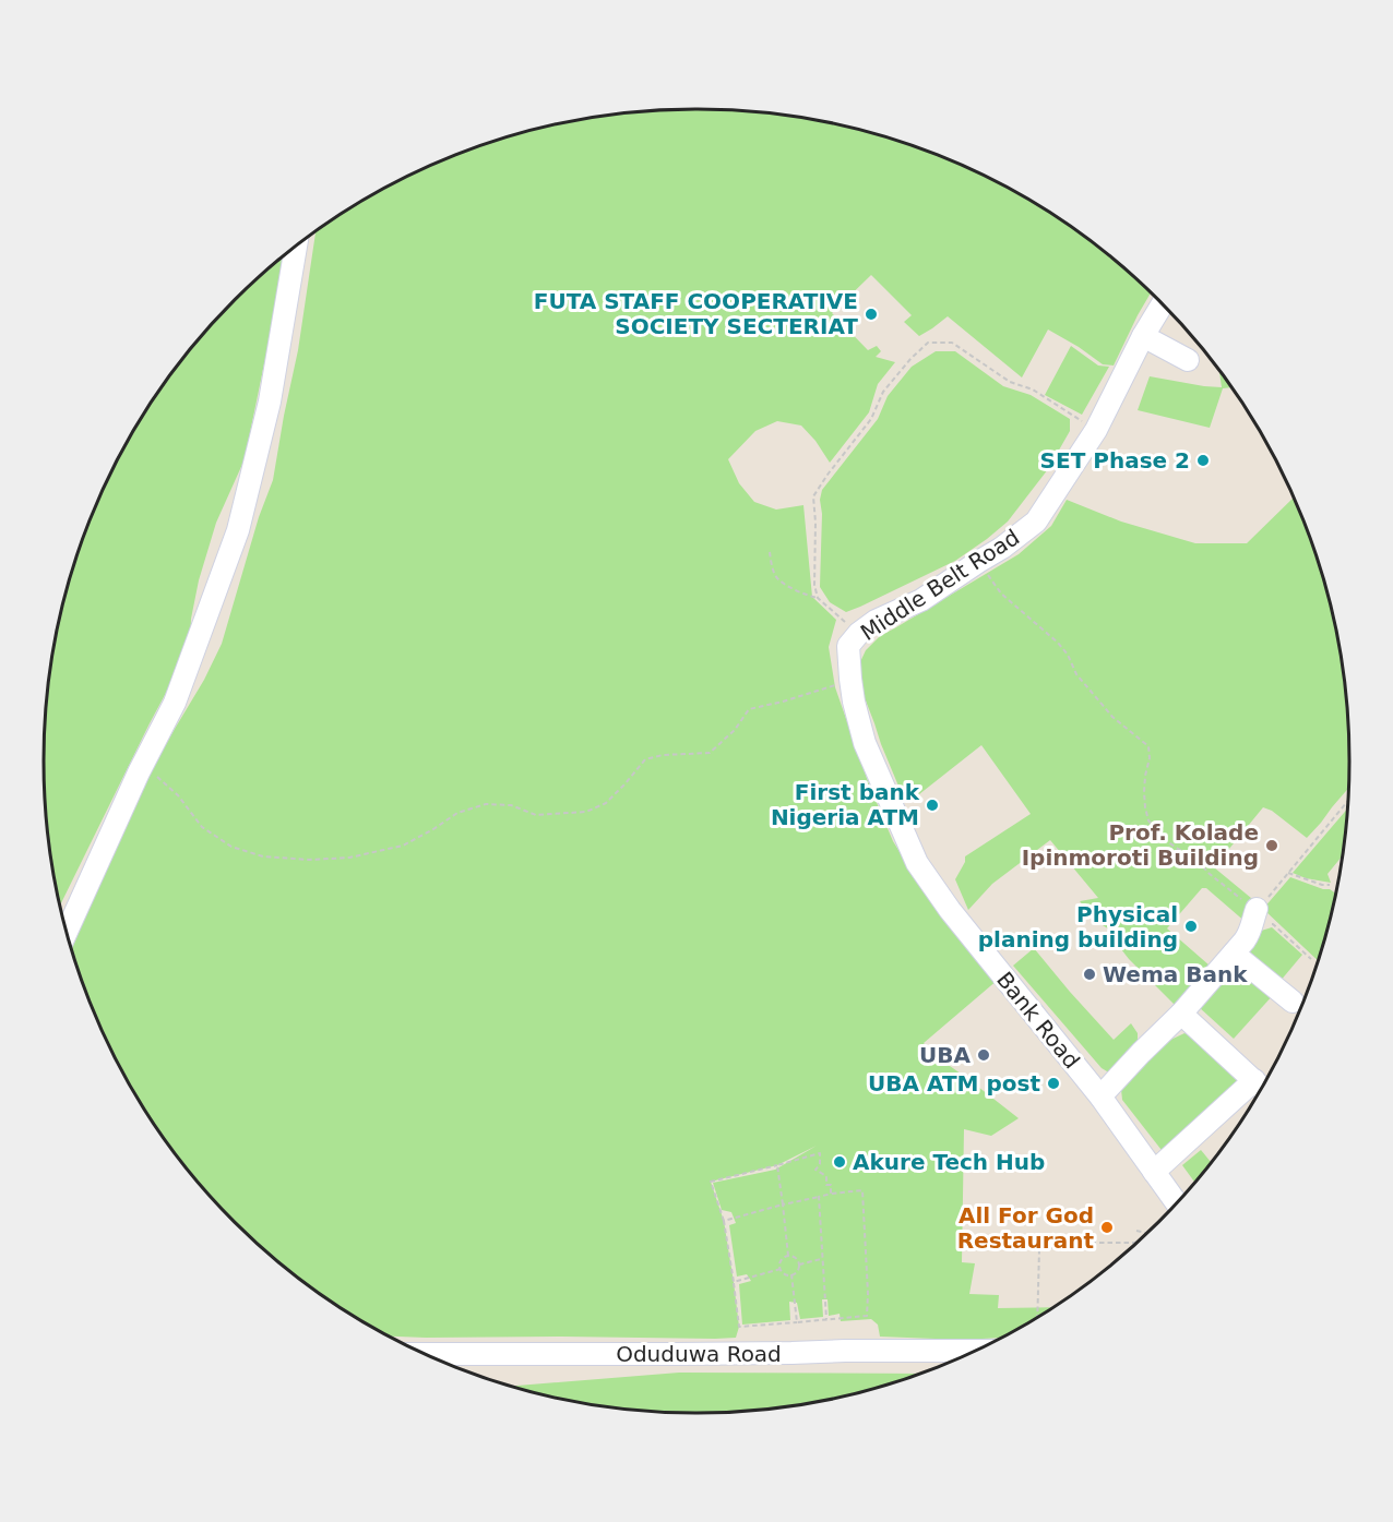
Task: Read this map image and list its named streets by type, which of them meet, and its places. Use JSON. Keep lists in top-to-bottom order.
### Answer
{
  "streets": {
    "street": ["Middle Belt Road", "Bank Road", "Oduduwa Road"]
  },
  "crossings": [
    ["Middle Belt Road", "Bank Road"]
  ],
  "places": [
    "FUTA STAFF COOPERATIVE SOCIETY SECTERIAT",
    "SET Phase 2",
    "First bank Nigeria ATM",
    "Prof. Kolade Ipinmoroti Building",
    "Physical planing building",
    "Wema Bank",
    "UBA",
    "UBA ATM post",
    "Akure Tech Hub",
    "All For God Restaurant"
  ]
}
